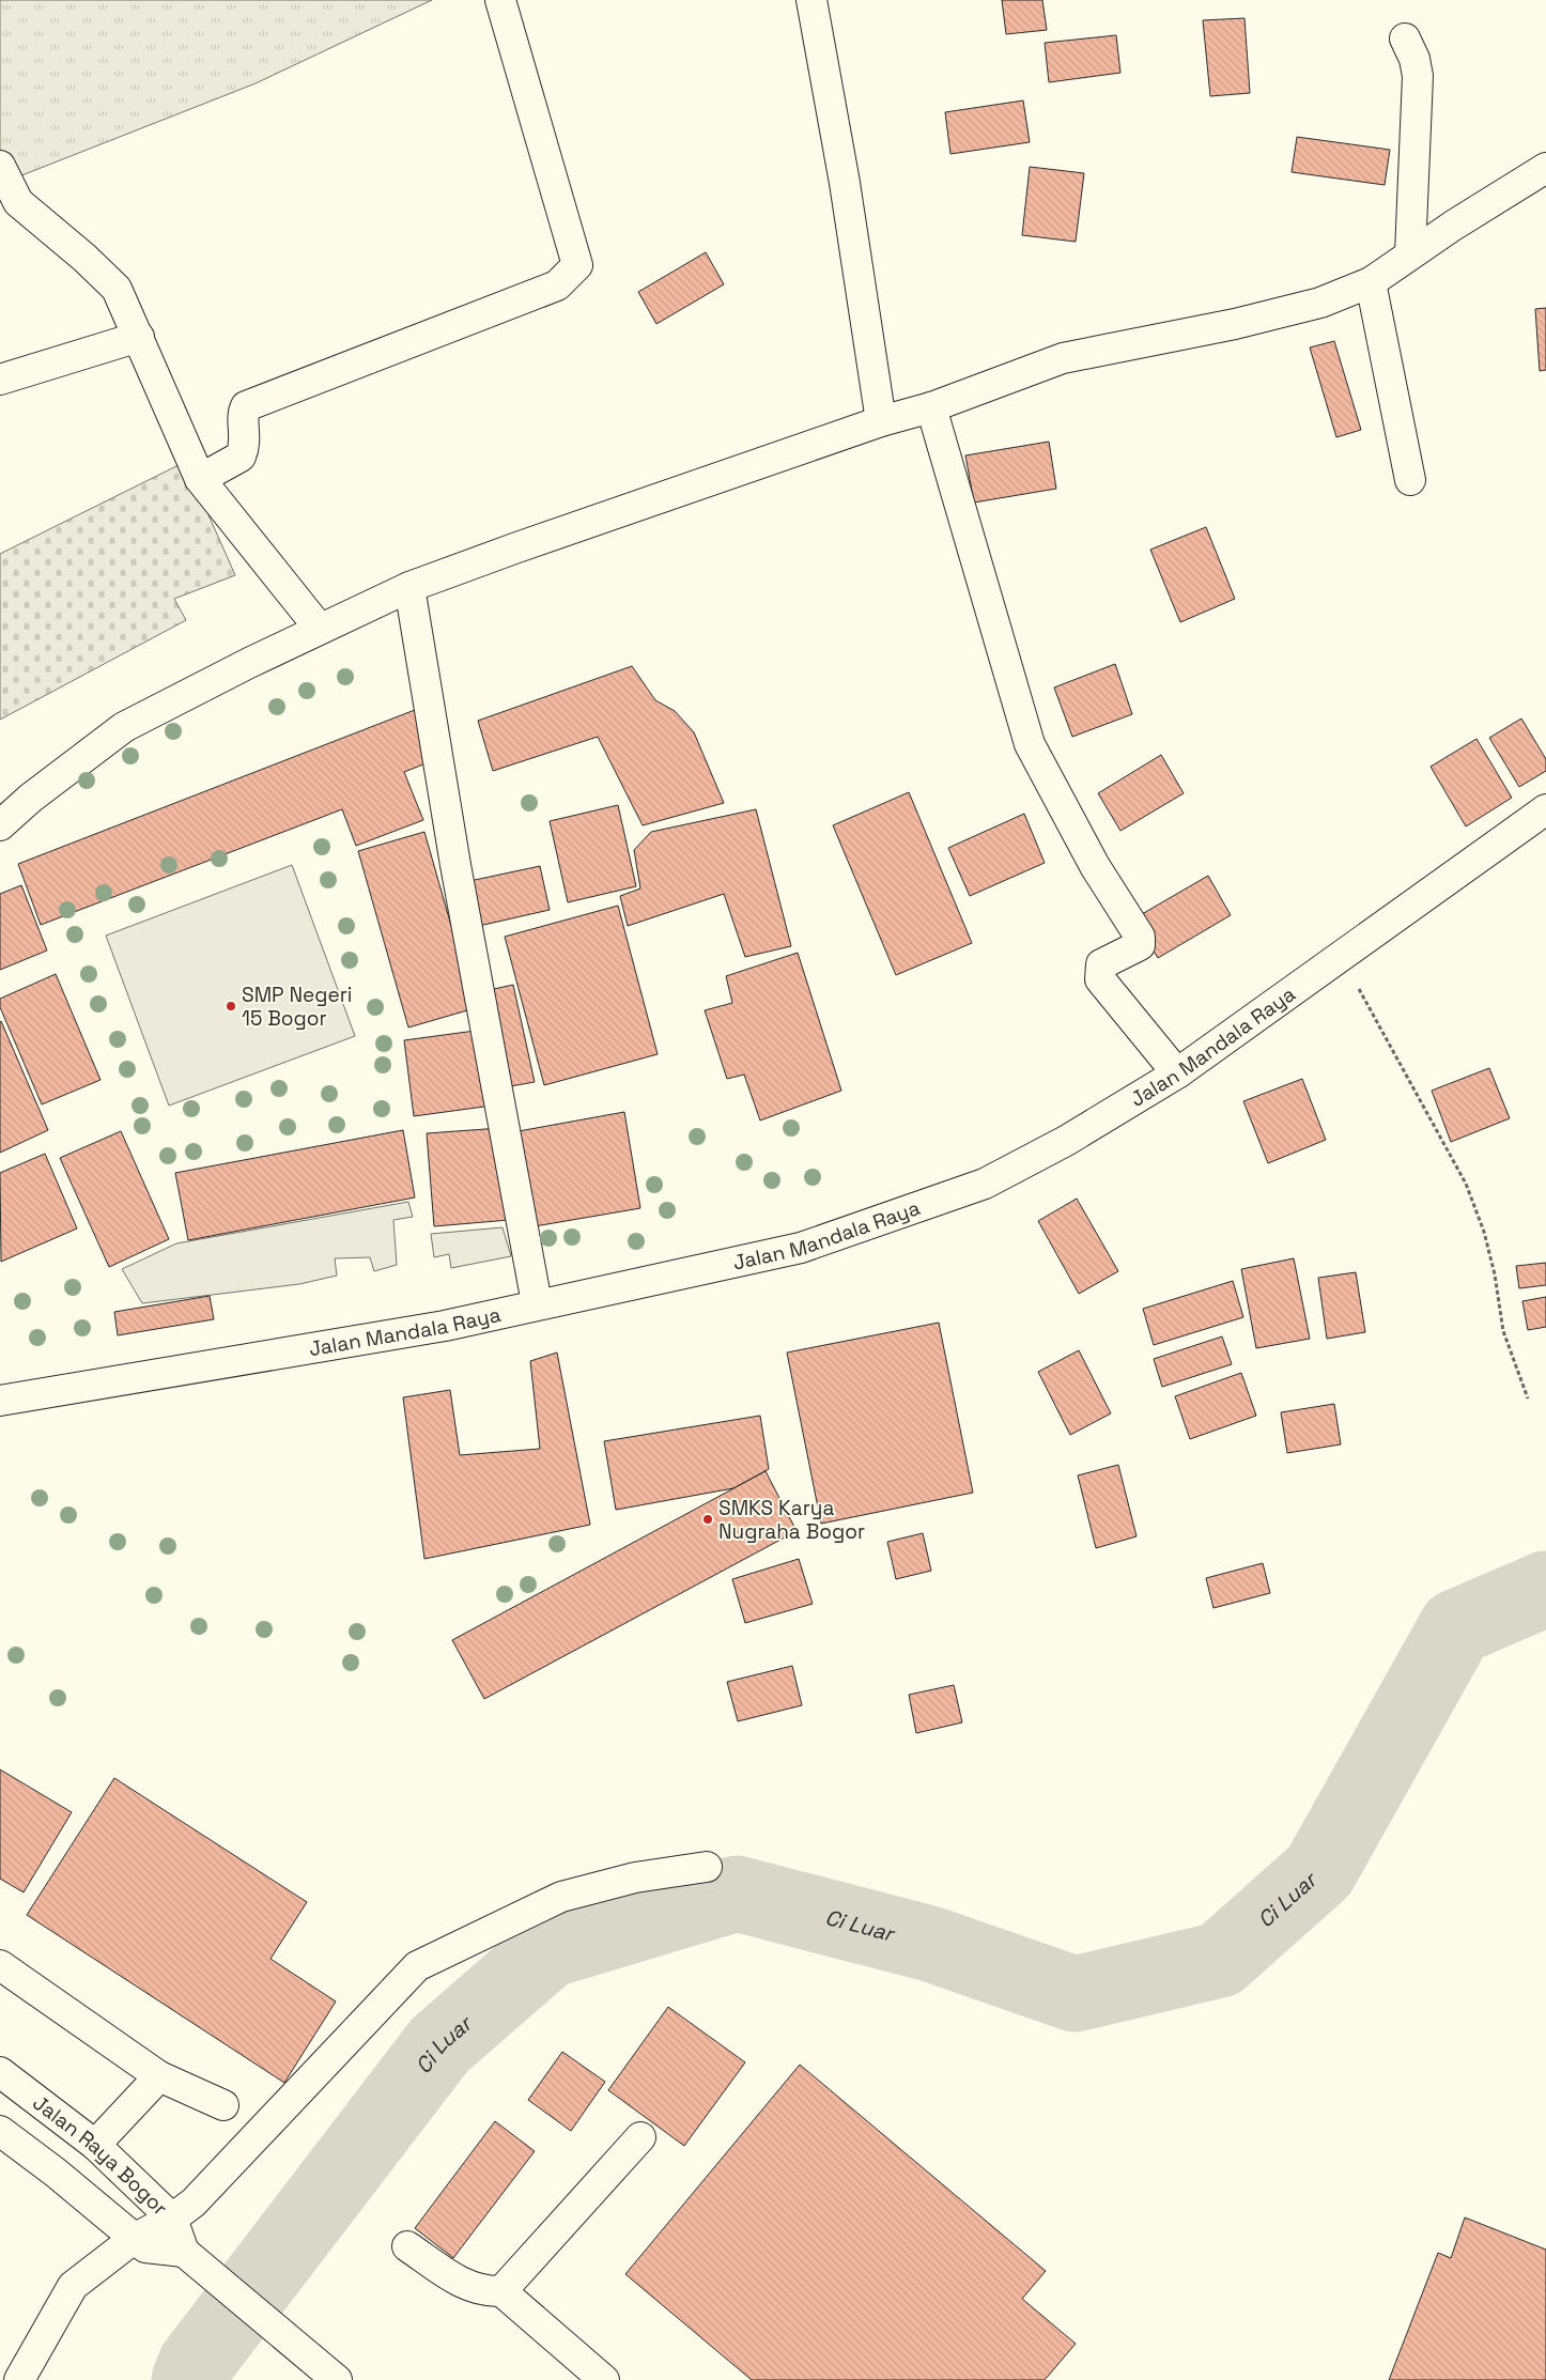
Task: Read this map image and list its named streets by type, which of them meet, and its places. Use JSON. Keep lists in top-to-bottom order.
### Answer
{
  "streets": {
    "main road": ["Jalan Mandala Raya", "Jalan Raya Bogor"]
  },
  "water": ["Ci Luar"],
  "places": ["SMP Negeri 15 Bogor", "SMKS Karya Nugraha Bogor"]
}
